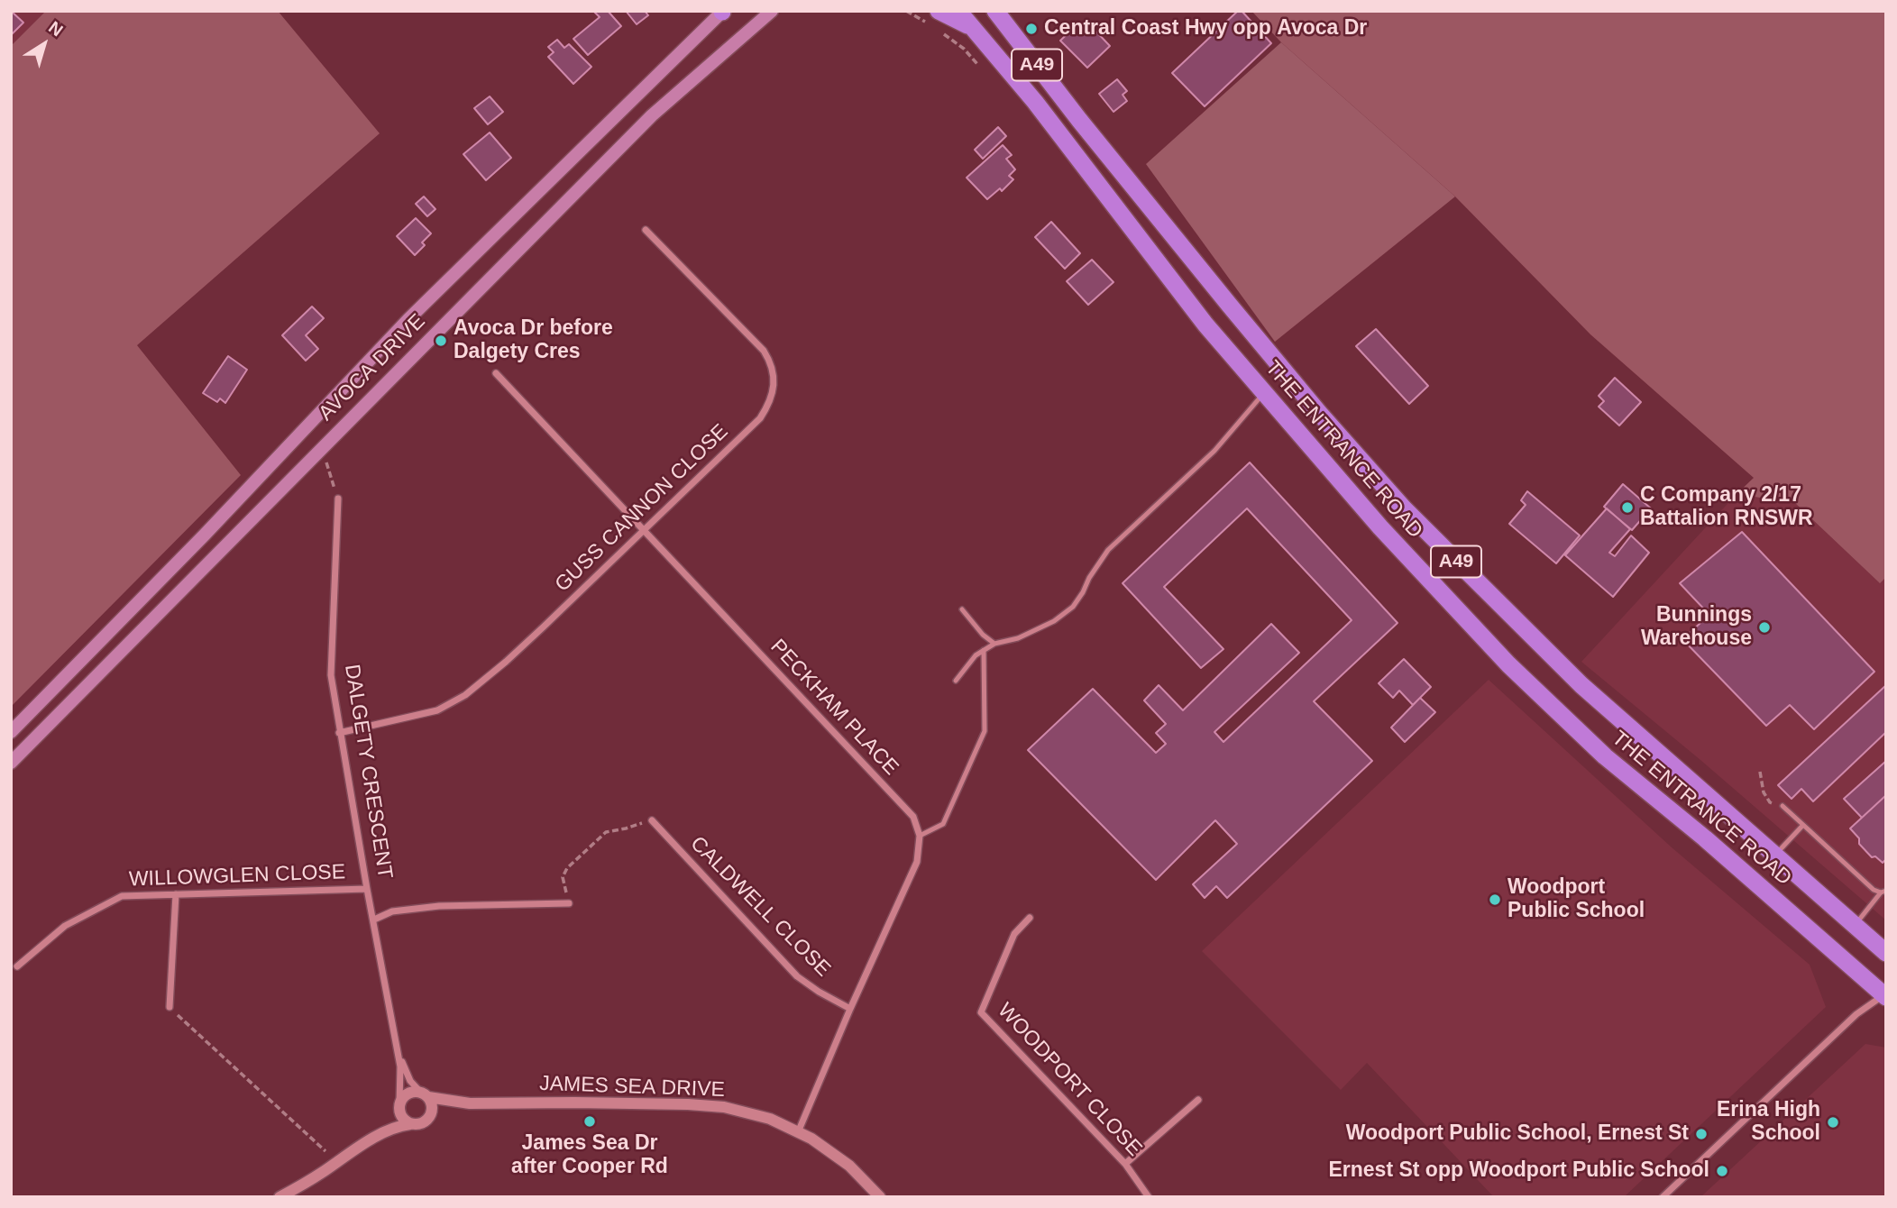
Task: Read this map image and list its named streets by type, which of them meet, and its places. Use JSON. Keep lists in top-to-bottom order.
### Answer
{
  "streets": {
    "highway": ["A49", "THE ENTRANCE ROAD"],
    "main road": ["AVOCA DRIVE"],
    "street": [
      "GUSS CANNON CLOSE",
      "PECKHAM PLACE",
      "DALGETY CRESCENT",
      "WILLOWGLEN CLOSE",
      "CALDWELL CLOSE",
      "WOODPORT CLOSE",
      "JAMES SEA DRIVE"
    ]
  },
  "crossings": [
    ["GUSS CANNON CLOSE", "PECKHAM PLACE"],
    ["GUSS CANNON CLOSE", "DALGETY CRESCENT"],
    ["DALGETY CRESCENT", "WILLOWGLEN CLOSE"],
    ["DALGETY CRESCENT", "JAMES SEA DRIVE"]
  ],
  "places": [
    "Central Coast Hwy opp Avoca Dr",
    "Avoca Dr before Dalgety Cres",
    "C Company 2/17 Battalion RNSWR",
    "Bunnings Warehouse",
    "Woodport Public School",
    "James Sea Dr after Cooper Rd",
    "Erina High School",
    "Woodport Public School, Ernest St",
    "Ernest St opp Woodport Public School"
  ],
  "north": "top right"
}
